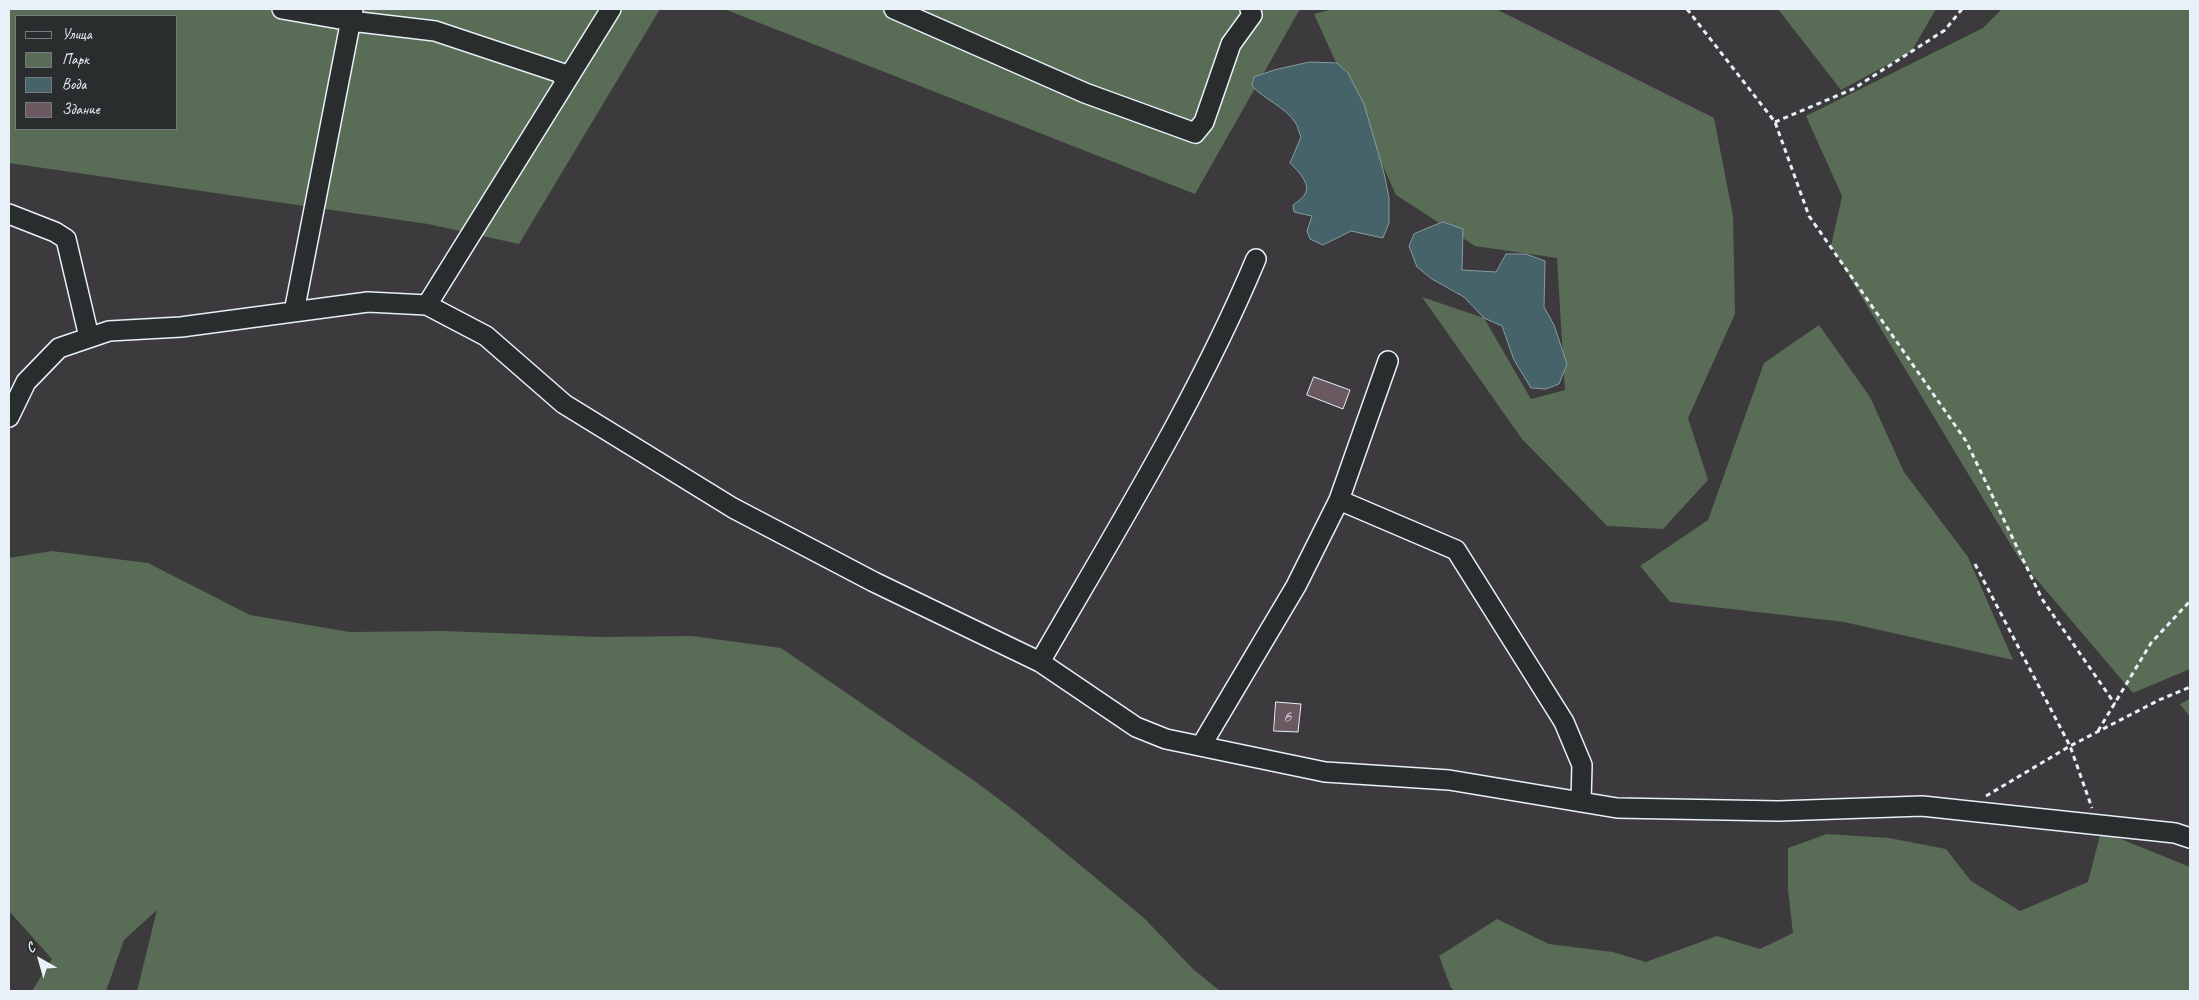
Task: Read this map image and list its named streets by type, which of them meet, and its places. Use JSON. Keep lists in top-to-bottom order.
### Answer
{
  "house_numbers": ["6"],
  "legend": [
    "Улица",
    "Парк",
    "Вода",
    "Здание"
  ],
  "north": "top left"
}
